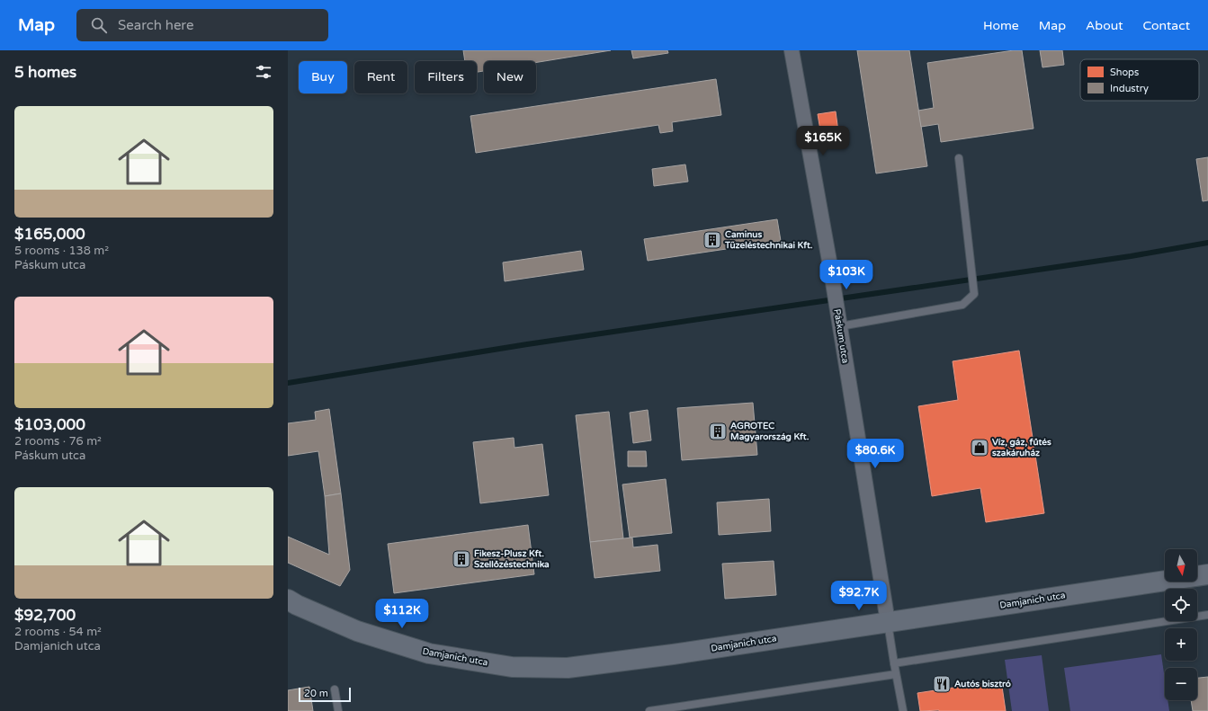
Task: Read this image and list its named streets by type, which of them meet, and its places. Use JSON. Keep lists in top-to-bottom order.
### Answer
{
  "streets": {
    "main road": ["Damjanich utca"],
    "street": ["Páskum utca"]
  },
  "crossings": [
    ["Páskum utca", "Damjanich utca"]
  ],
  "places": {
    "building": ["Caminus Tüzeléstechnikai Kft.", "AGROTEC Magyarország Kft.", "Fikesz-Plusz Kft. Szellőzéstechnika"],
    "shop": ["Víz, gáz, fűtés szakáruház"],
    "restaurant": ["Autós bisztró"]
  },
  "legend": ["Shops", "Industry"],
  "scale_bar": "20 m",
  "north": "bottom",
  "page": {
    "header": "Map",
    "search": "Search here",
    "nav": [
      "Home",
      "Map",
      "About",
      "Contact"
    ],
    "heading": "5 homes",
    "chip": [
      "Buy",
      "Rent",
      "Filters",
      "New"
    ],
    "list": [
      {
        "name": "$165,000",
        "note": "5 rooms · 138 m² · Páskum utca"
      },
      {
        "name": "$103,000",
        "note": "2 rooms · 76 m² · Páskum utca"
      },
      {
        "name": "$92,700",
        "note": "2 rooms · 54 m² · Damjanich utca"
      }
    ],
    "price": [
      "$165K",
      "$103K",
      "$80.6K",
      "$92.7K",
      "$112K"
    ],
    "map_buttons": ["+", "−"],
    "scale": "20 m"
  }
}
